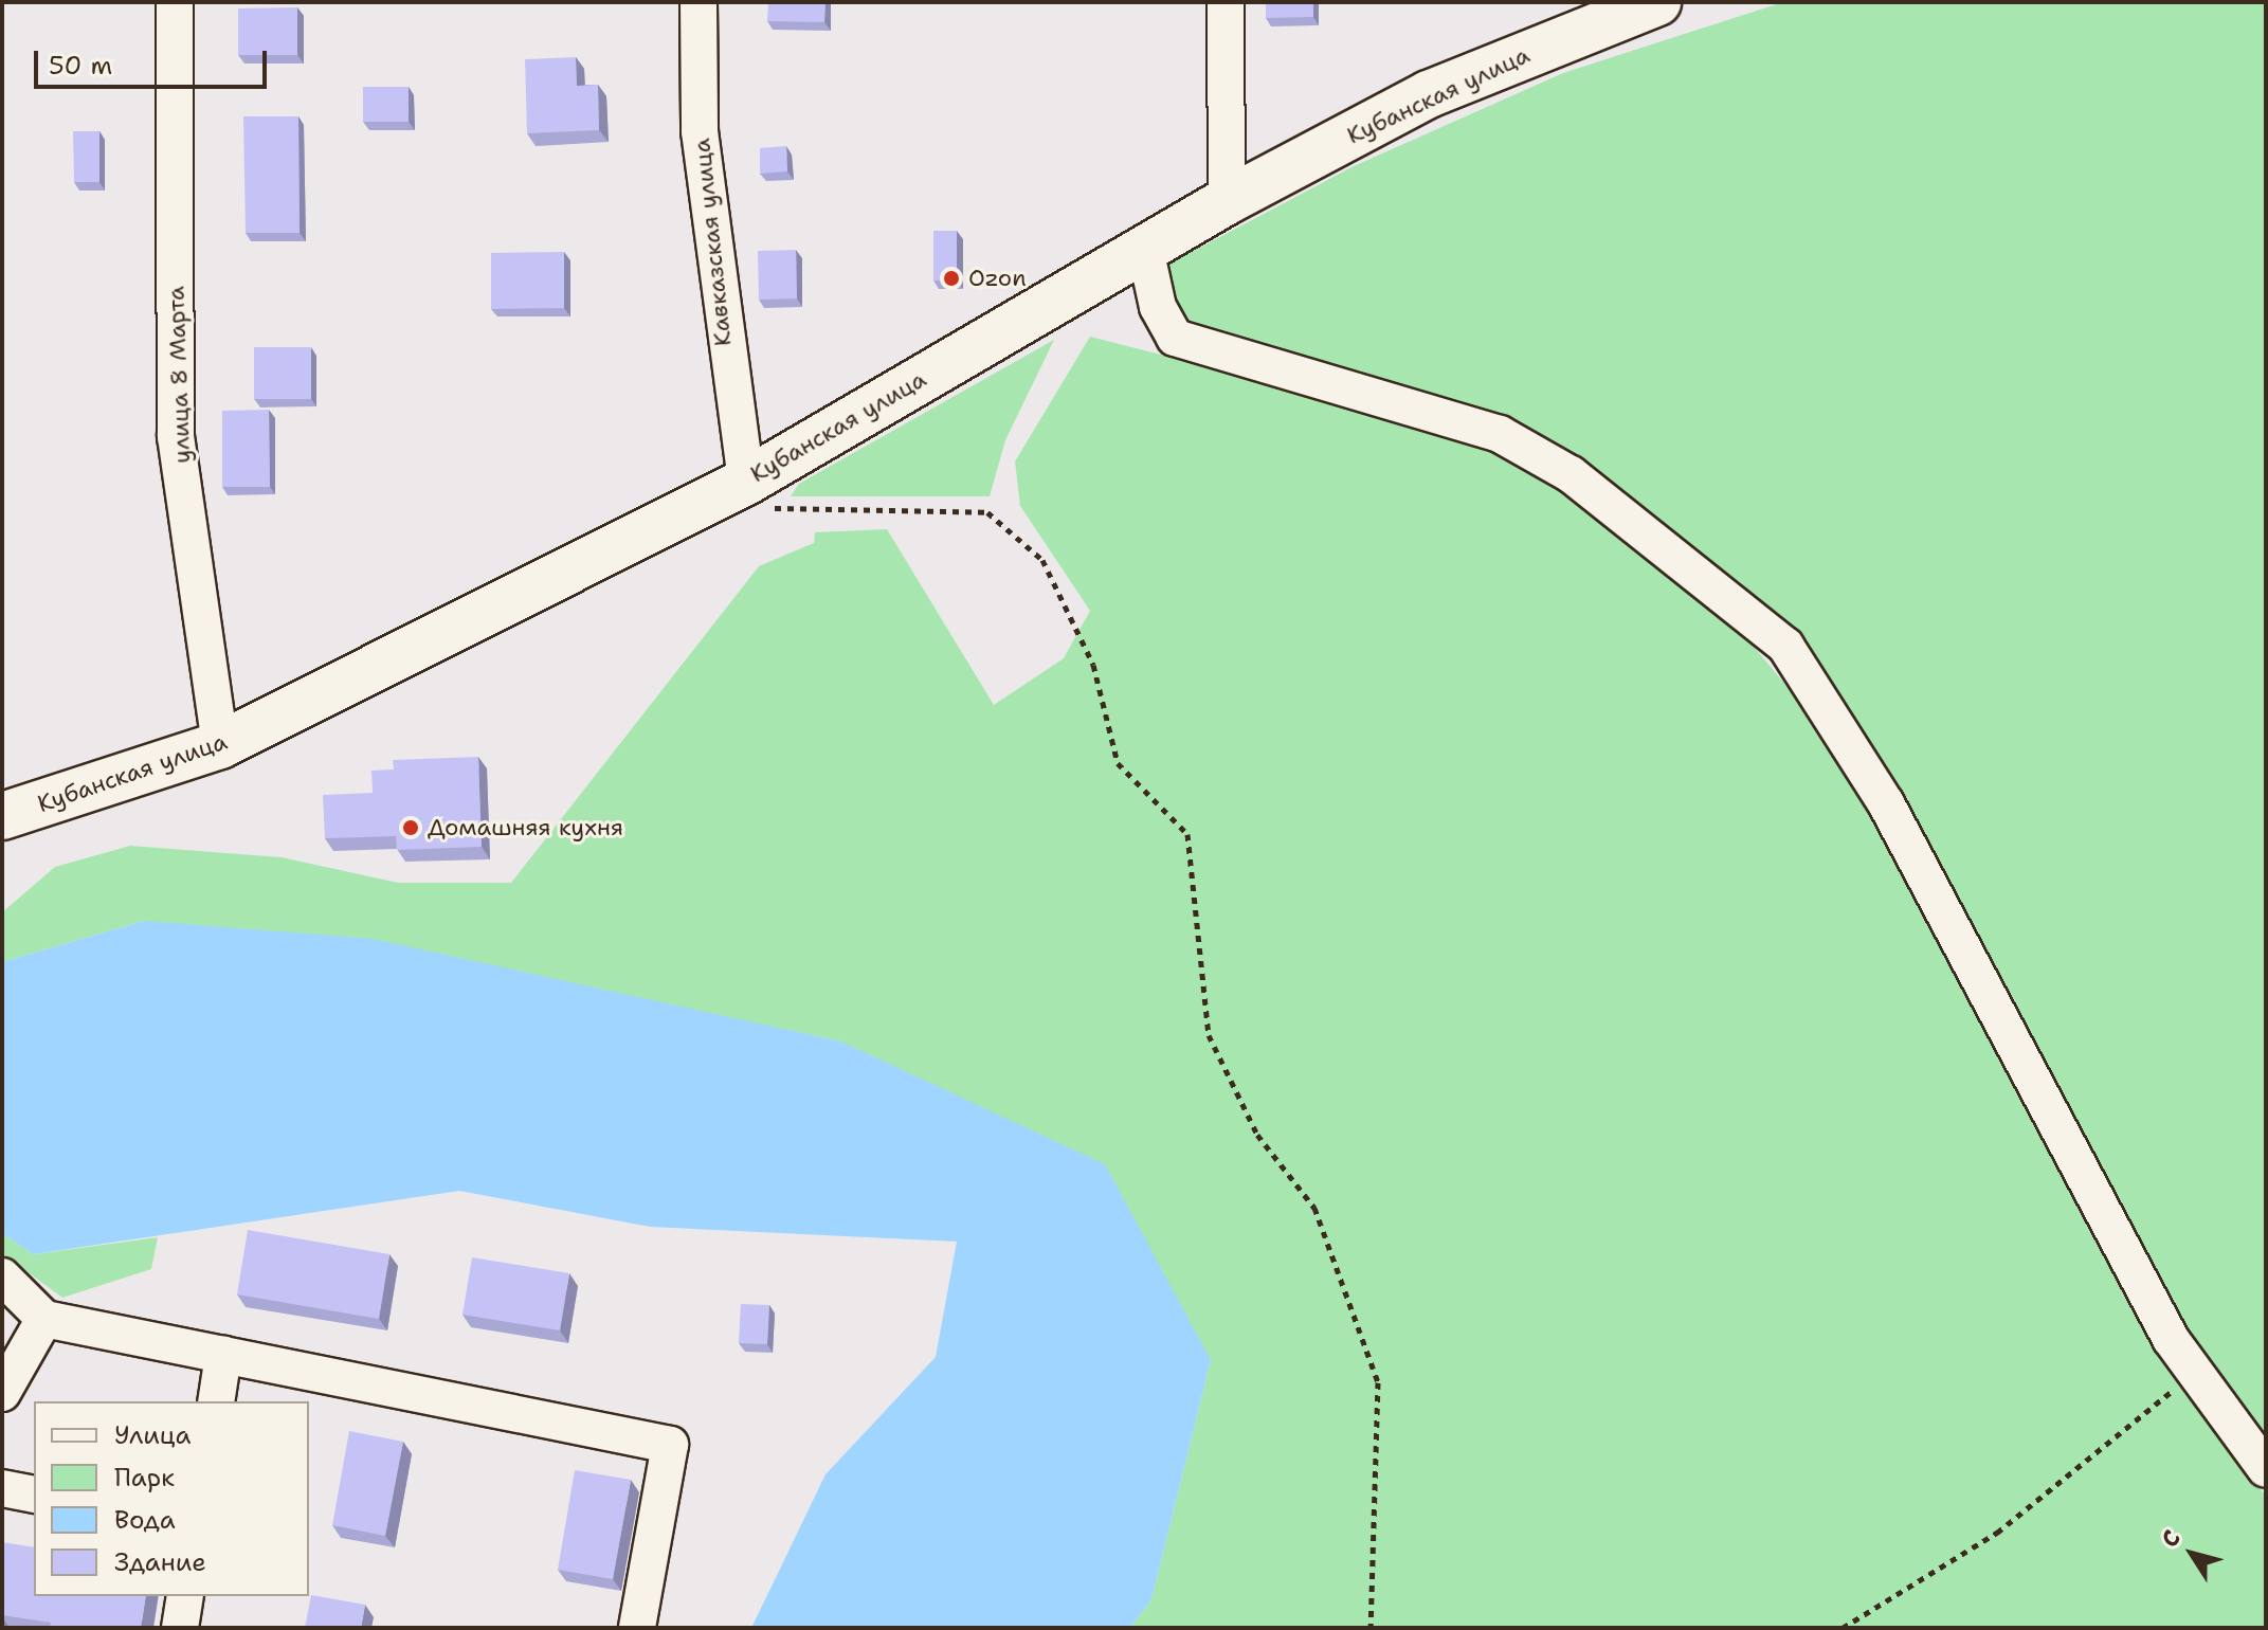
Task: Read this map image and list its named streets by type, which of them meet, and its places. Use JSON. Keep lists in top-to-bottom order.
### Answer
{
  "streets": {
    "main road": ["Кубанская улица"],
    "street": ["Кавказская улица", "улица 8 Марта"]
  },
  "crossings": [
    ["Кубанская улица", "Кавказская улица"],
    ["Кубанская улица", "улица 8 Марта"]
  ],
  "places": ["Ozon", "Домашняя кухня"],
  "legend": [
    "Улица",
    "Парк",
    "Вода",
    "Здание"
  ],
  "scale_bar": "50 m",
  "north": "top left"
}
